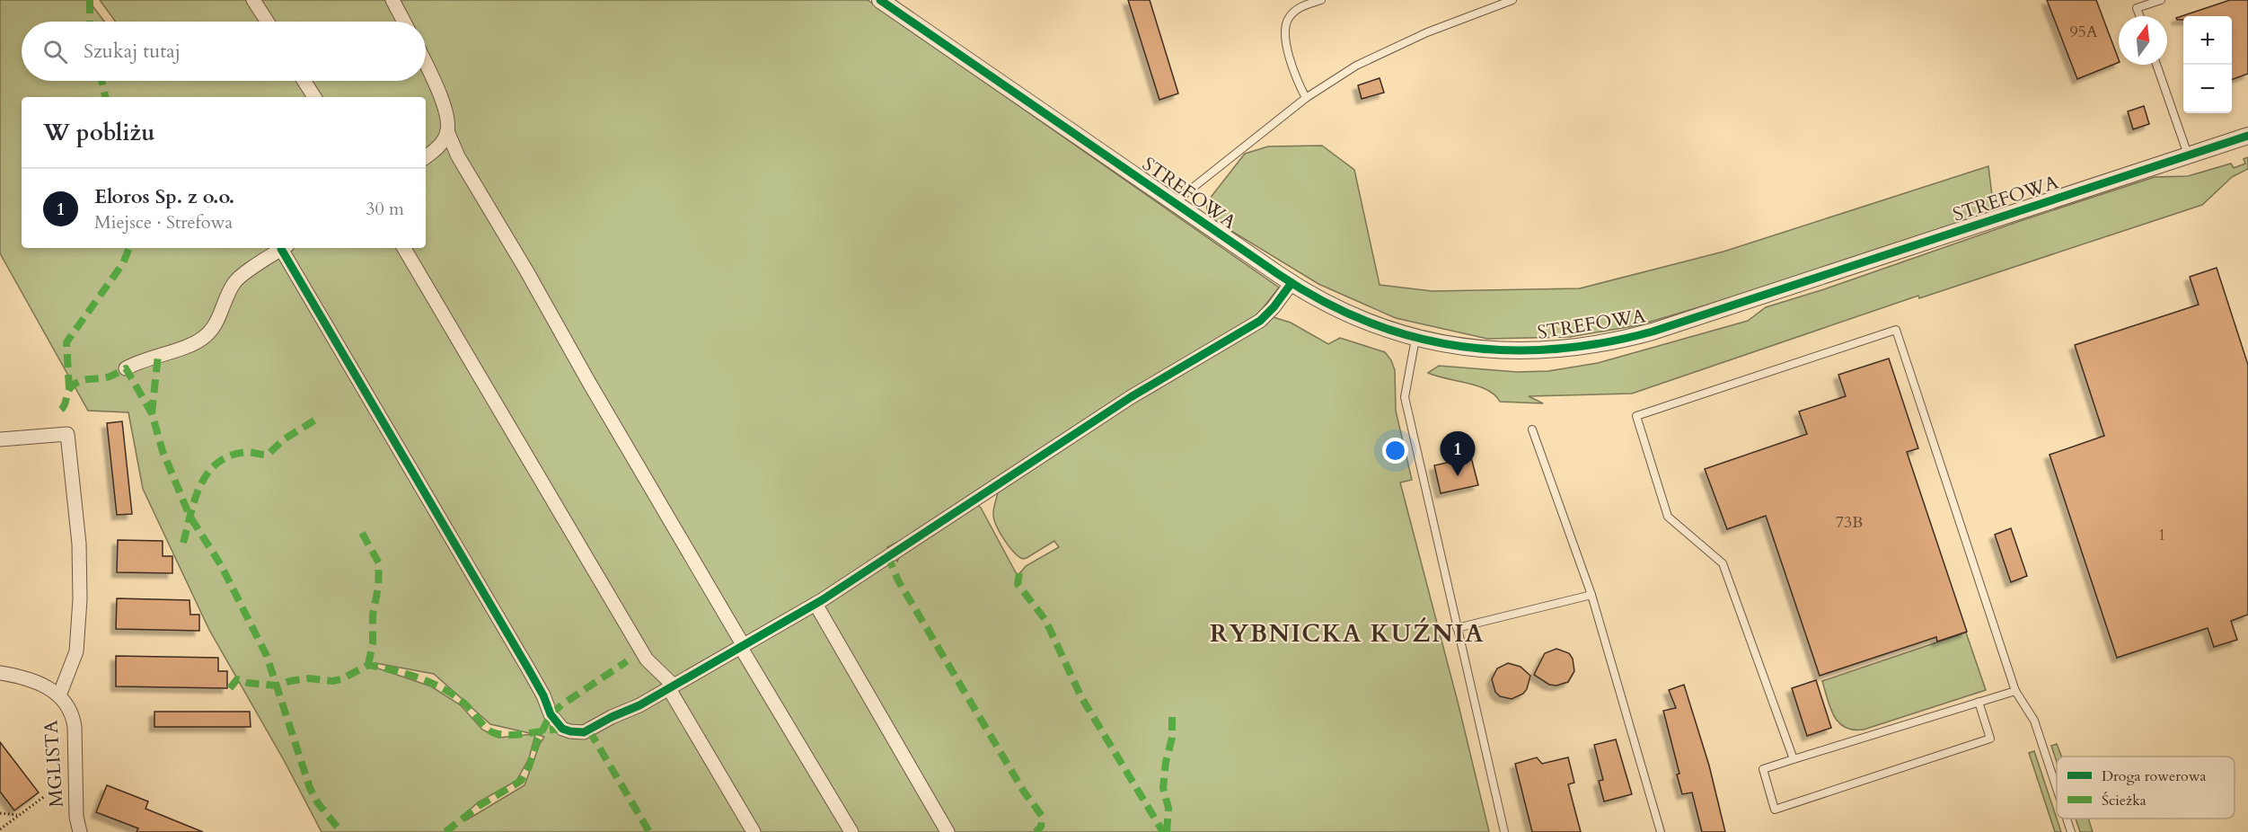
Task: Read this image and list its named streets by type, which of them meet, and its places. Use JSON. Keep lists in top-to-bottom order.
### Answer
{
  "streets": {
    "street": ["STREFOWA", "MGLISTA"]
  },
  "districts": ["RYBNICKA KUŹNIA"],
  "house_numbers": ["95A", "73B", "1"],
  "legend": ["Droga rowerowa", "Ścieżka"],
  "north": "top",
  "page": {
    "map_buttons": ["+", "−"],
    "search": "Szukaj tutaj",
    "heading": "W pobliżu",
    "list": [
      {
        "mark": "1",
        "name": "Eloros Sp. z o.o.",
        "note": "Miejsce · Strefowa",
        "value": "30 m"
      }
    ],
    "pins": "1"
  }
}
